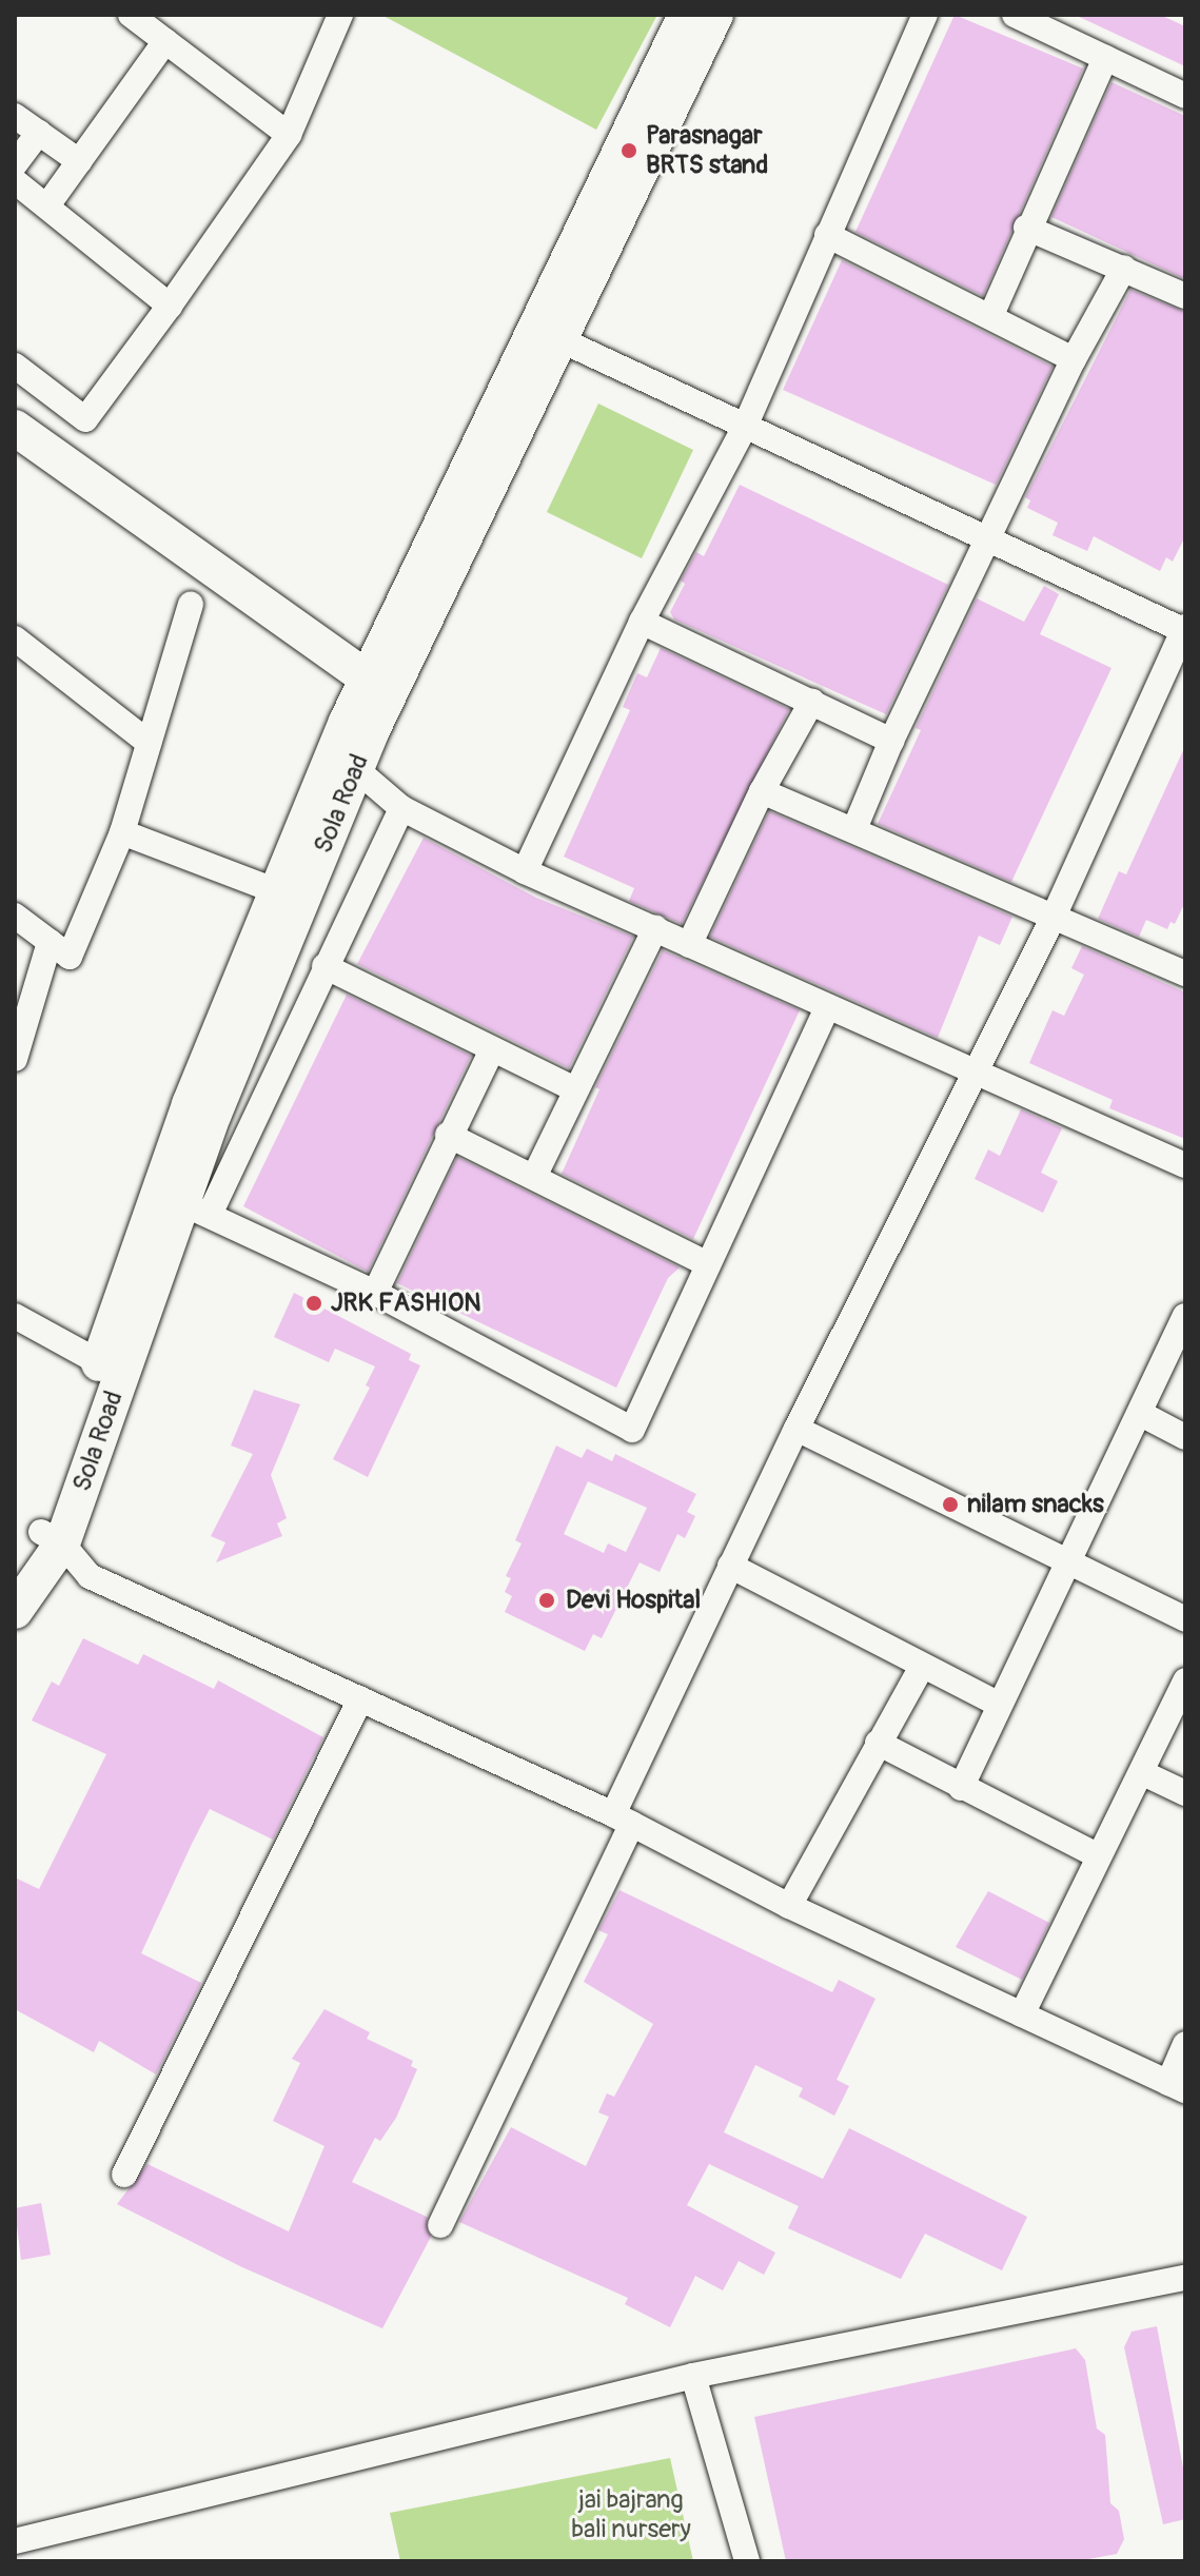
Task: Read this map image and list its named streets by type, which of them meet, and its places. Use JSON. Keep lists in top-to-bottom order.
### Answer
{
  "streets": {
    "main road": ["Sola Road"]
  },
  "parks": ["jai bajrang bali nursery"],
  "places": [
    "Parasnagar BRTS stand",
    "JRK FASHION",
    "nilam snacks",
    "Devi Hospital"
  ]
}
